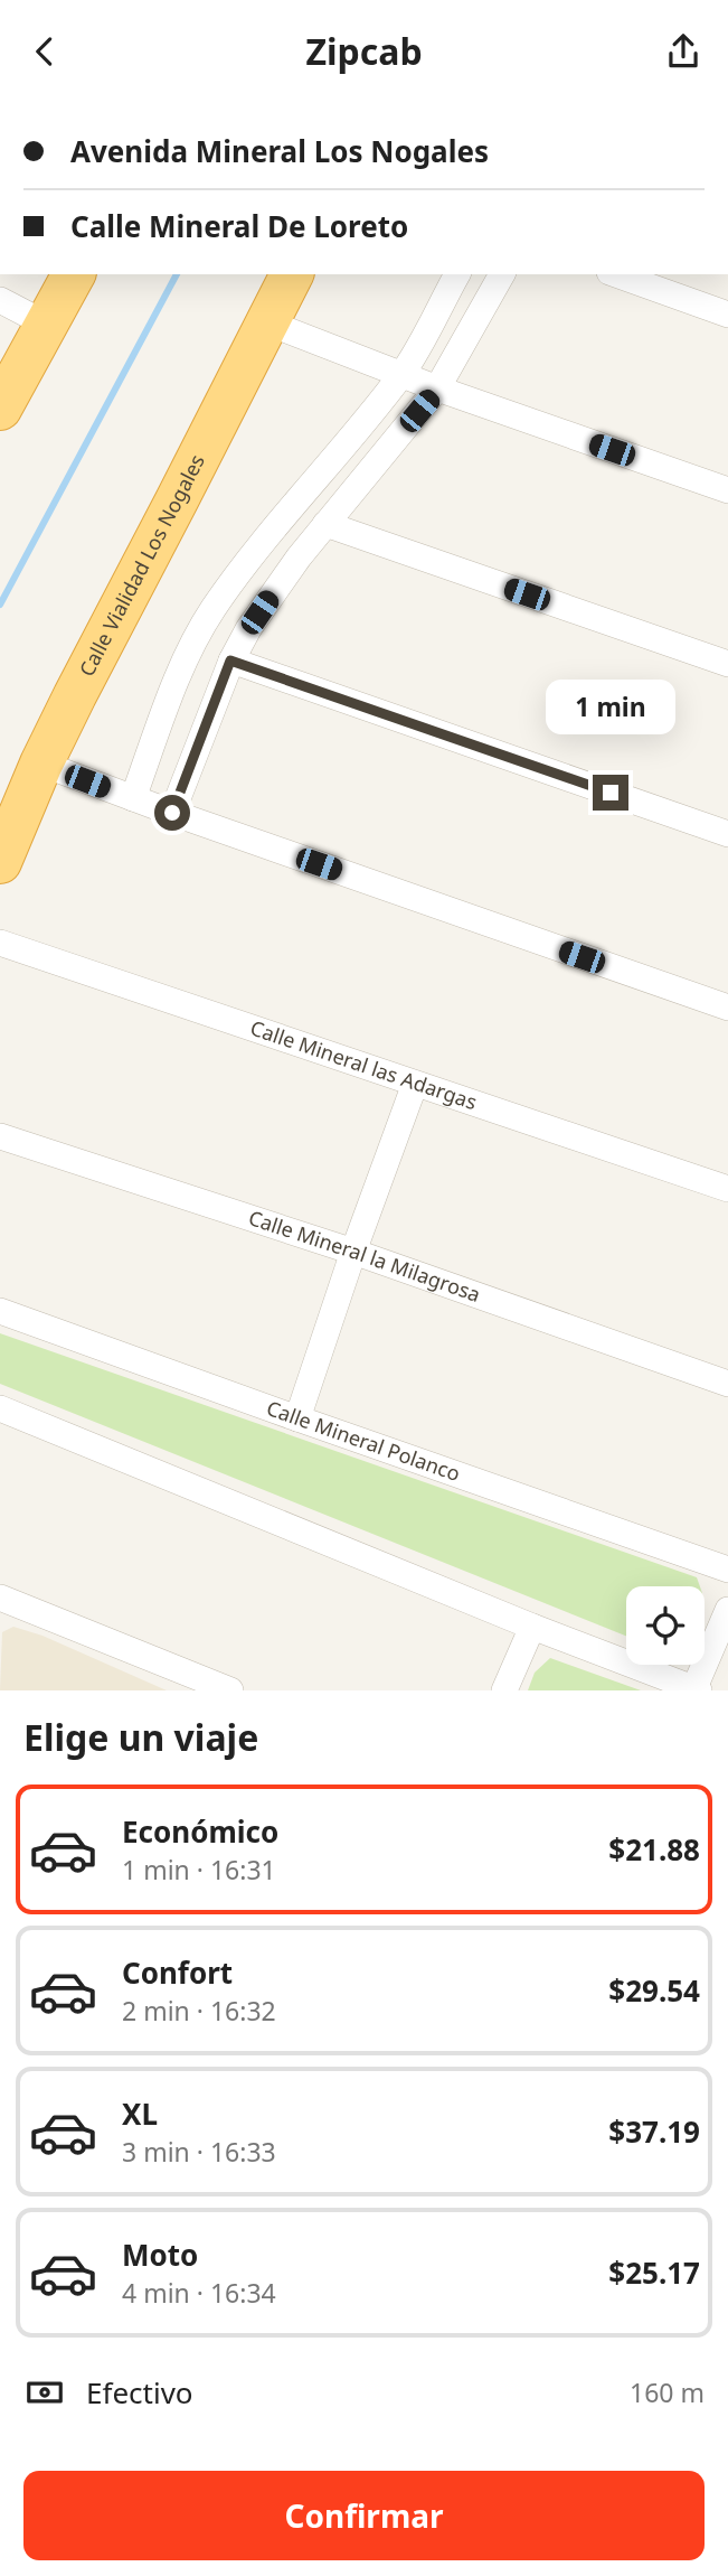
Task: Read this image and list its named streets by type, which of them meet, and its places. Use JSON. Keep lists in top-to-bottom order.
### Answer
{
  "streets": {
    "highway": ["Calle Vialidad Los Nogales"],
    "street": ["Calle Mineral las Adargas", "Calle Mineral la Milagrosa", "Calle Mineral Polanco"]
  },
  "page": {
    "header": "Zipcab",
    "banner": ["Avenida Mineral Los Nogales", "Calle Mineral De Loreto"],
    "bubble": "1 min",
    "heading": "Elige un viaje",
    "list": [
      {
        "name": "Económico",
        "note": "1 min · 16:31",
        "value": "$21.88"
      },
      {
        "name": "Confort",
        "note": "2 min · 16:32",
        "value": "$29.54"
      },
      {
        "name": "XL",
        "note": "3 min · 16:33",
        "value": "$37.19"
      },
      {
        "name": "Moto",
        "note": "4 min · 16:34",
        "value": "$25.17"
      }
    ],
    "pay": ["Efectivo", "160 m"],
    "buttons": "Confirmar"
  }
}
